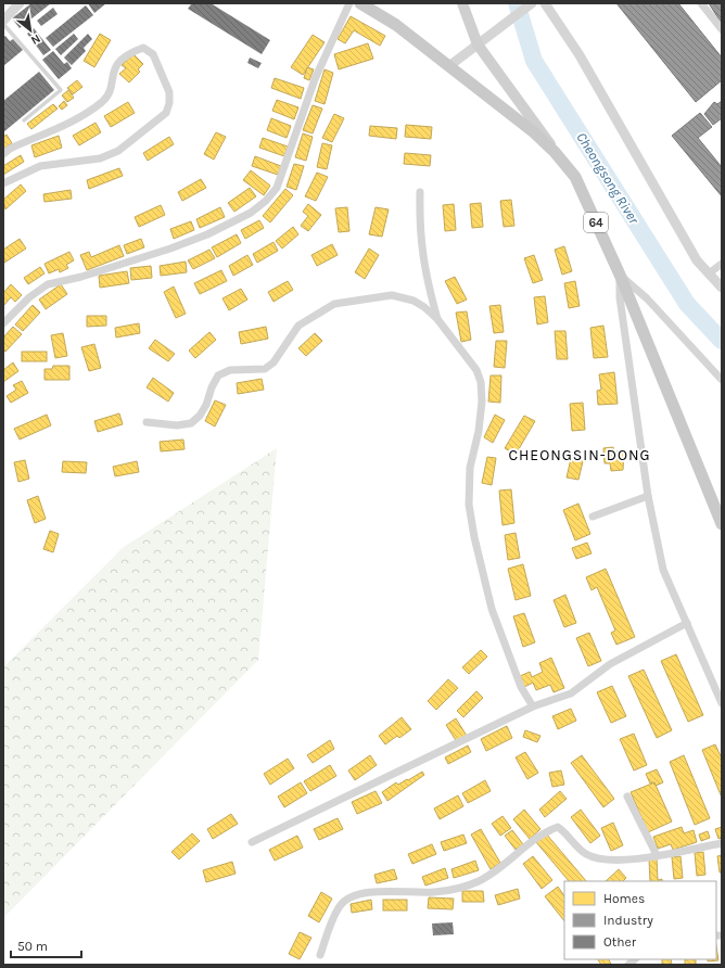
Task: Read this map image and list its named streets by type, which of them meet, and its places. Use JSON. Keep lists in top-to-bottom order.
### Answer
{
  "streets": {
    "main road": ["64"]
  },
  "districts": ["CHEONGSIN-DONG"],
  "water": ["Cheongsong River"],
  "legend": ["Homes", "Industry", "Other"],
  "scale_bar": "50 m",
  "north": "bottom right"
}
